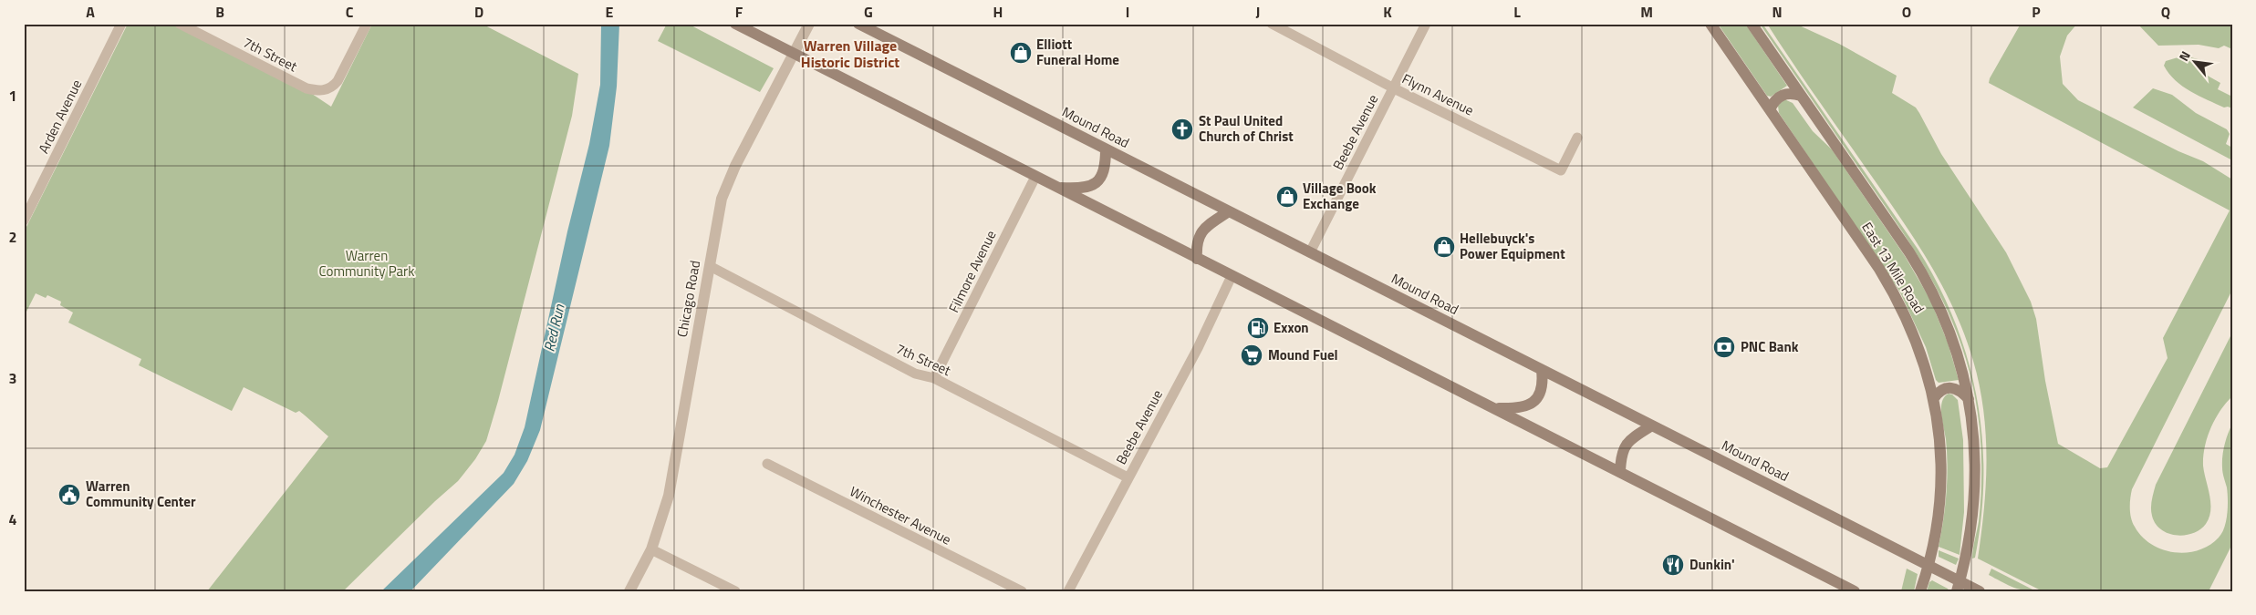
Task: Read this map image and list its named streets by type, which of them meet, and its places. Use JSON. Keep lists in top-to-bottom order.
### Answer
{
  "streets": {
    "main road": ["Mound Road", "East 13 Mile Road"],
    "street": [
      "7th Street",
      "Flynn Avenue",
      "Arden Avenue",
      "Beebe Avenue",
      "Filmore Avenue",
      "Chicago Road",
      "Winchester Avenue"
    ]
  },
  "crossings": [
    ["7th Street", "Beebe Avenue"],
    ["7th Street", "Filmore Avenue"],
    ["7th Street", "Chicago Road"],
    ["Flynn Avenue", "Beebe Avenue"],
    ["Mound Road", "Beebe Avenue"],
    ["Mound Road", "East 13 Mile Road"]
  ],
  "districts": ["Warren Village Historic District"],
  "water": ["Red Run"],
  "parks": ["Warren Community Park"],
  "places": {
    "shop": ["Elliott Funeral Home", "Village Book Exchange", "Hellebuyck's Power Equipment"],
    "church": ["St Paul United Church of Christ"],
    "fuel station": ["Exxon"],
    "bank": ["PNC Bank"],
    "supermarket": ["Mound Fuel"],
    "public building": ["Warren Community Center"],
    "restaurant": ["Dunkin'"]
  },
  "north": "top left",
  "grid": {
    "columns": [
      "A",
      "B",
      "C",
      "D",
      "E",
      "F",
      "G",
      "H",
      "I",
      "J",
      "K",
      "L",
      "M",
      "N",
      "O",
      "P",
      "Q"
    ],
    "rows": [
      "1",
      "2",
      "3",
      "4"
    ]
  }
}
